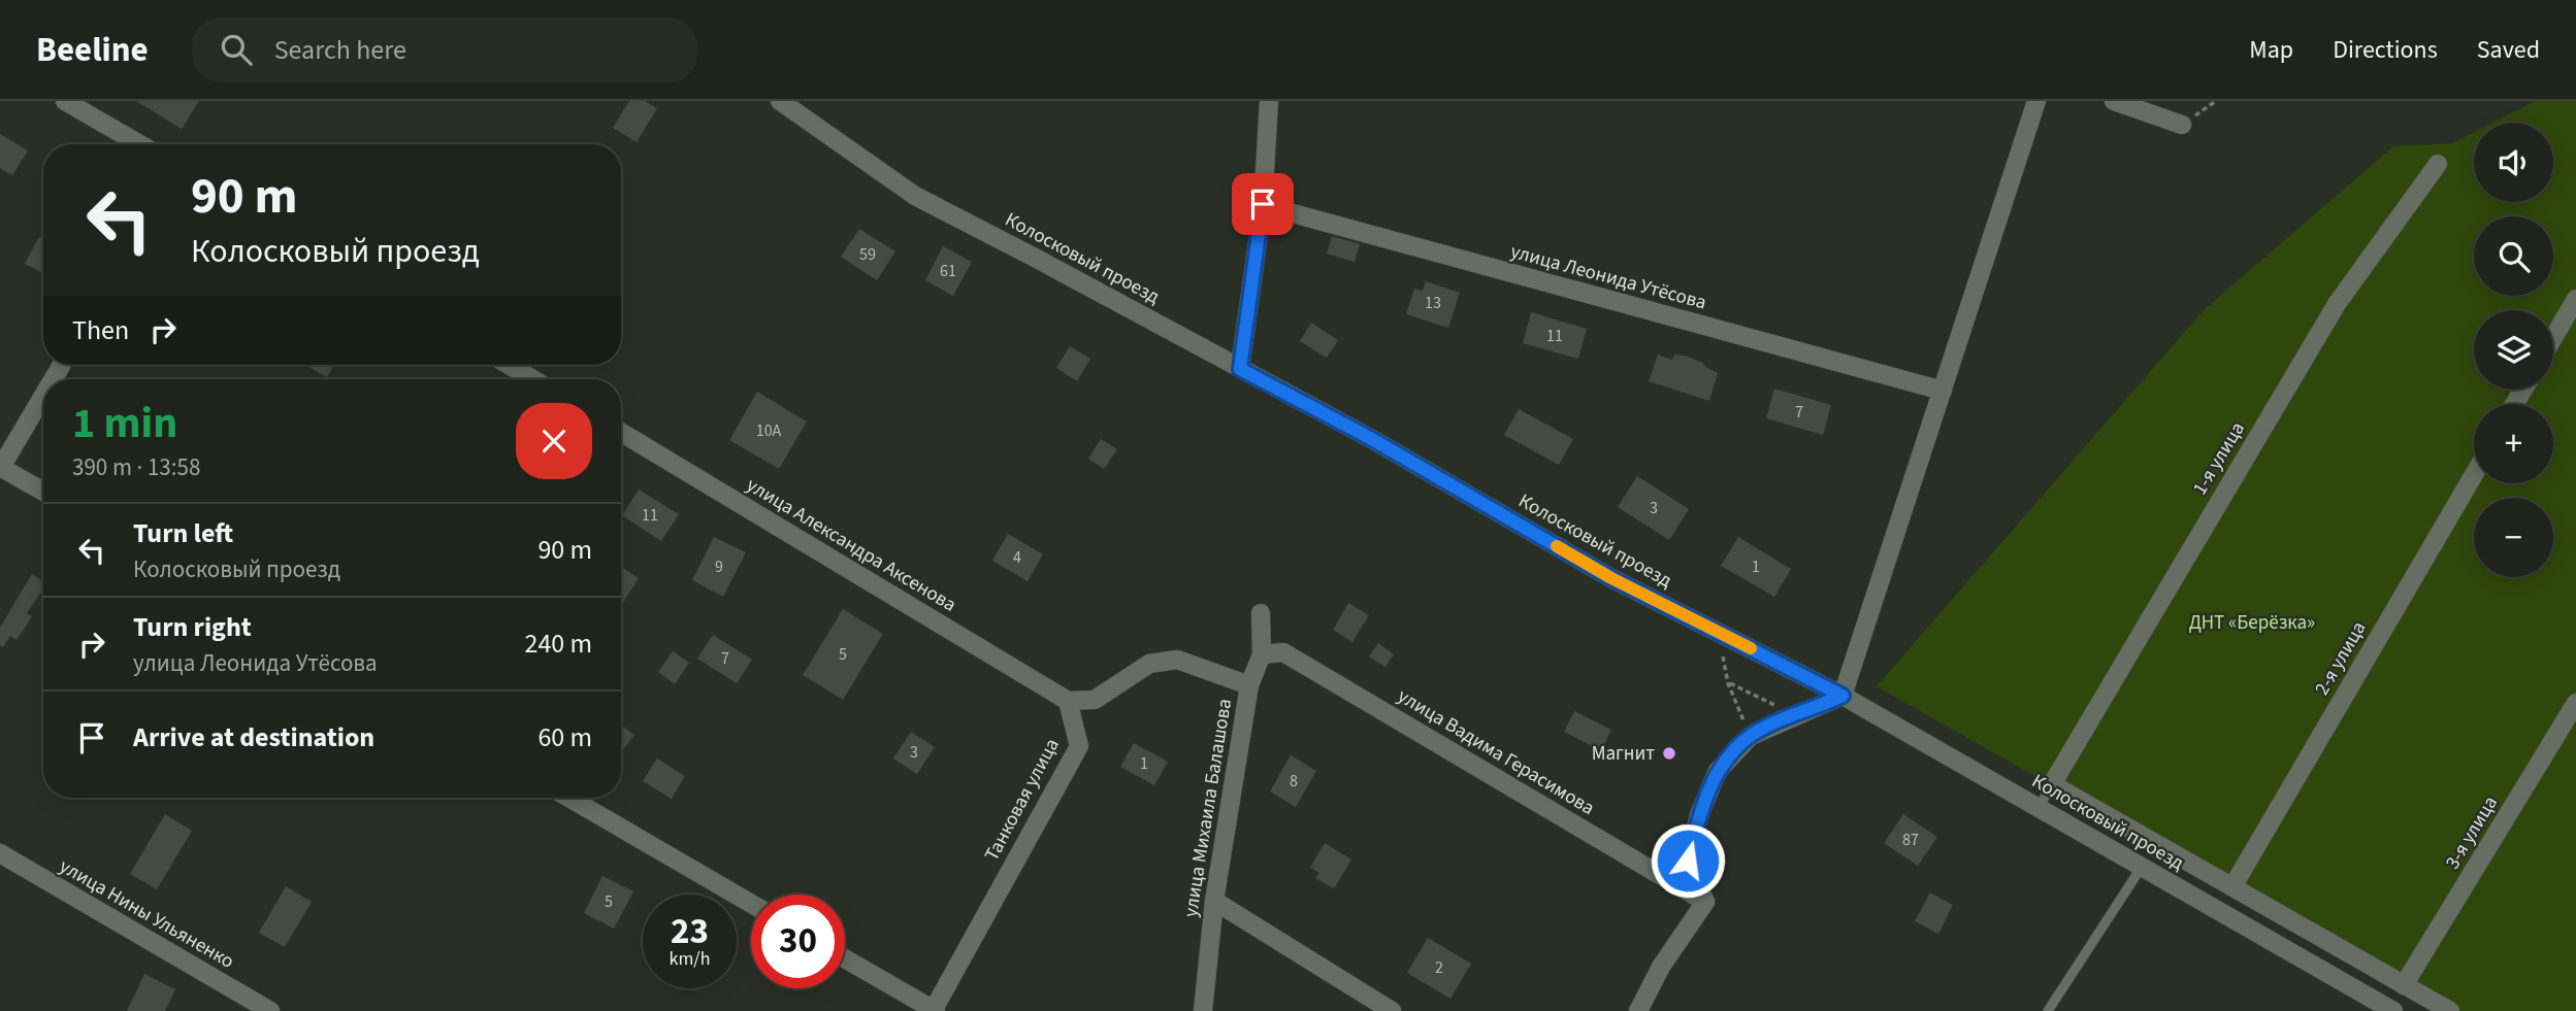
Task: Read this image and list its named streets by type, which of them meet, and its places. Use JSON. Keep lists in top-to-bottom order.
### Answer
{
  "streets": {
    "street": [
      "Колосковый проезд",
      "улица Леонида Утёсова",
      "1-я улица",
      "улица Александра Аксенова",
      "2-я улица",
      "улица Вадима Герасимова",
      "Танковая улица",
      "улица Михаила Балашова",
      "3-я улица",
      "улица Нины Ульяненко"
    ]
  },
  "crossings": [
    ["улица Александра Аксенова", "Танковая улица"],
    ["улица Вадима Герасимова", "улица Михаила Балашова"]
  ],
  "parks": ["ДНТ «Берёзка»"],
  "places": ["Магнит"],
  "house_numbers": [
    "59",
    "61",
    "13",
    "11",
    "7",
    "10А",
    "3",
    "11",
    "4",
    "9",
    "1",
    "5",
    "7",
    "3",
    "1",
    "8",
    "87",
    "5",
    "2"
  ],
  "page": {
    "header": "Beeline",
    "search": "Search here",
    "nav": ["Map", "Directions", "Saved"],
    "map_buttons": ["+", "−"],
    "turn": ["90 m", "Колосковый проезд"],
    "then": "Then",
    "heading": ["1 min", "390 m · 13:58"],
    "list": [
      {
        "name": "Turn left",
        "note": "Колосковый проезд",
        "value": "90 m"
      },
      {
        "name": "Turn right",
        "note": "улица Леонида Утёсова",
        "value": "240 m"
      },
      {
        "name": "Arrive at destination",
        "value": "60 m"
      }
    ],
    "speed": "23 km/h",
    "limit": "30"
  }
}
